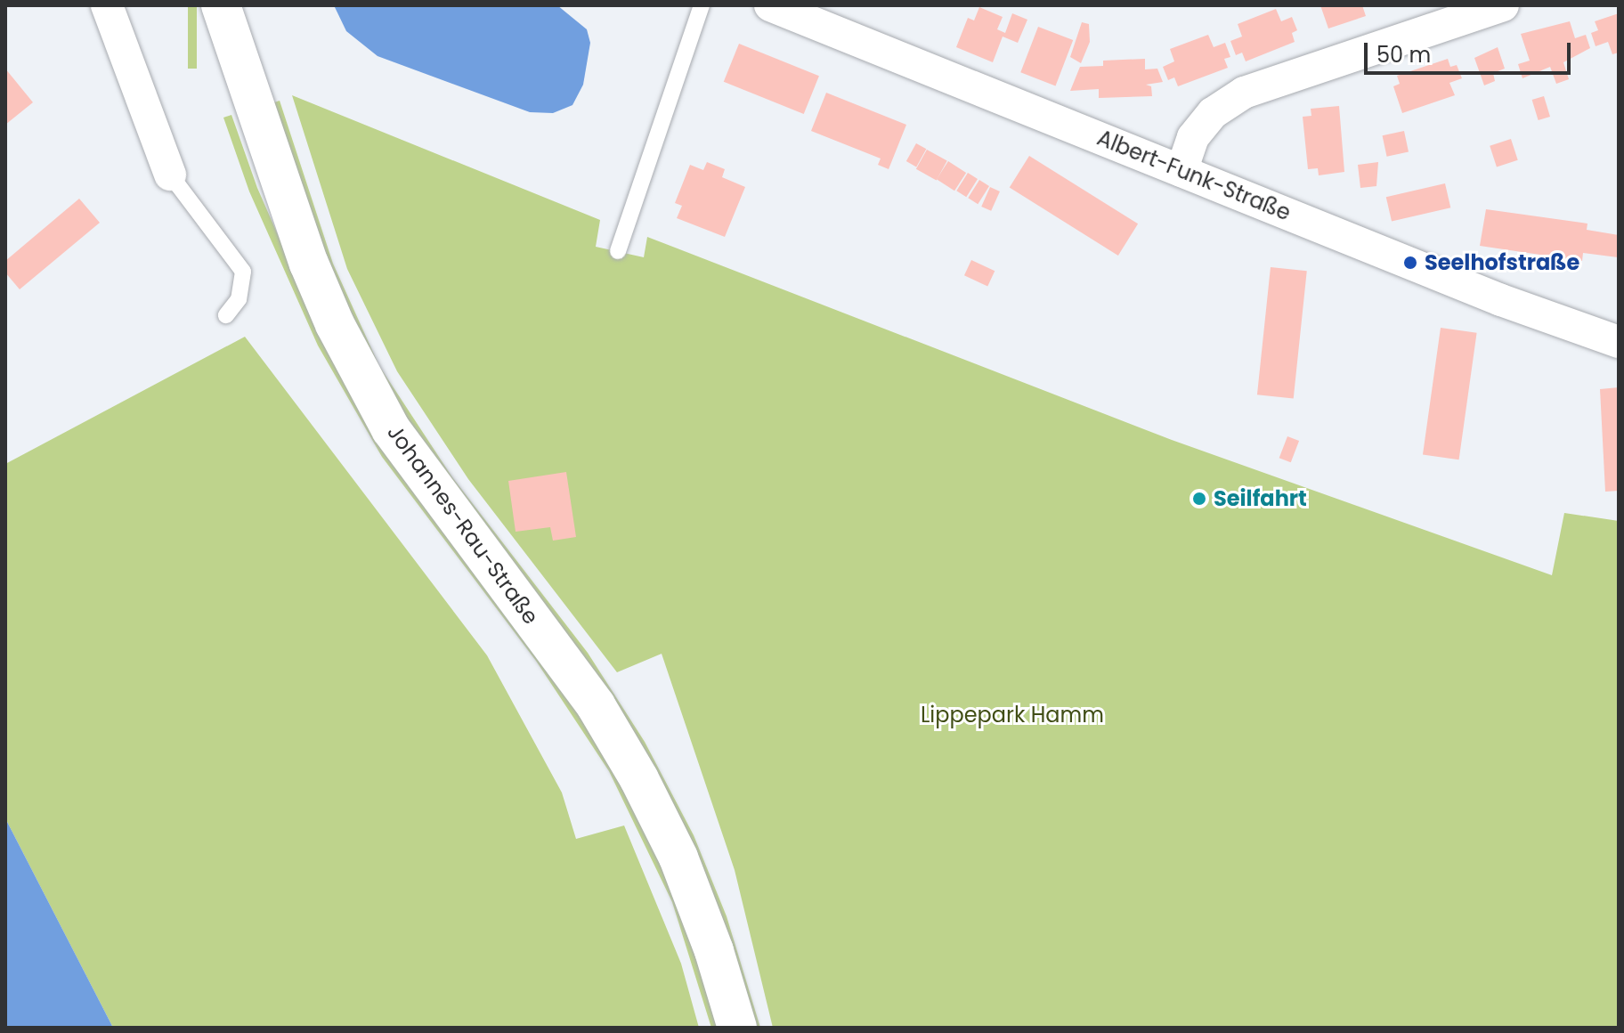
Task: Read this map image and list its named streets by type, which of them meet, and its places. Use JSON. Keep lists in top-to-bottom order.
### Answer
{
  "streets": {
    "street": ["Albert-Funk-Straße", "Johannes-Rau-Straße"]
  },
  "parks": ["Lippepark Hamm"],
  "places": ["Seelhofstraße", "Seilfahrt"],
  "scale_bar": "50 m"
}
